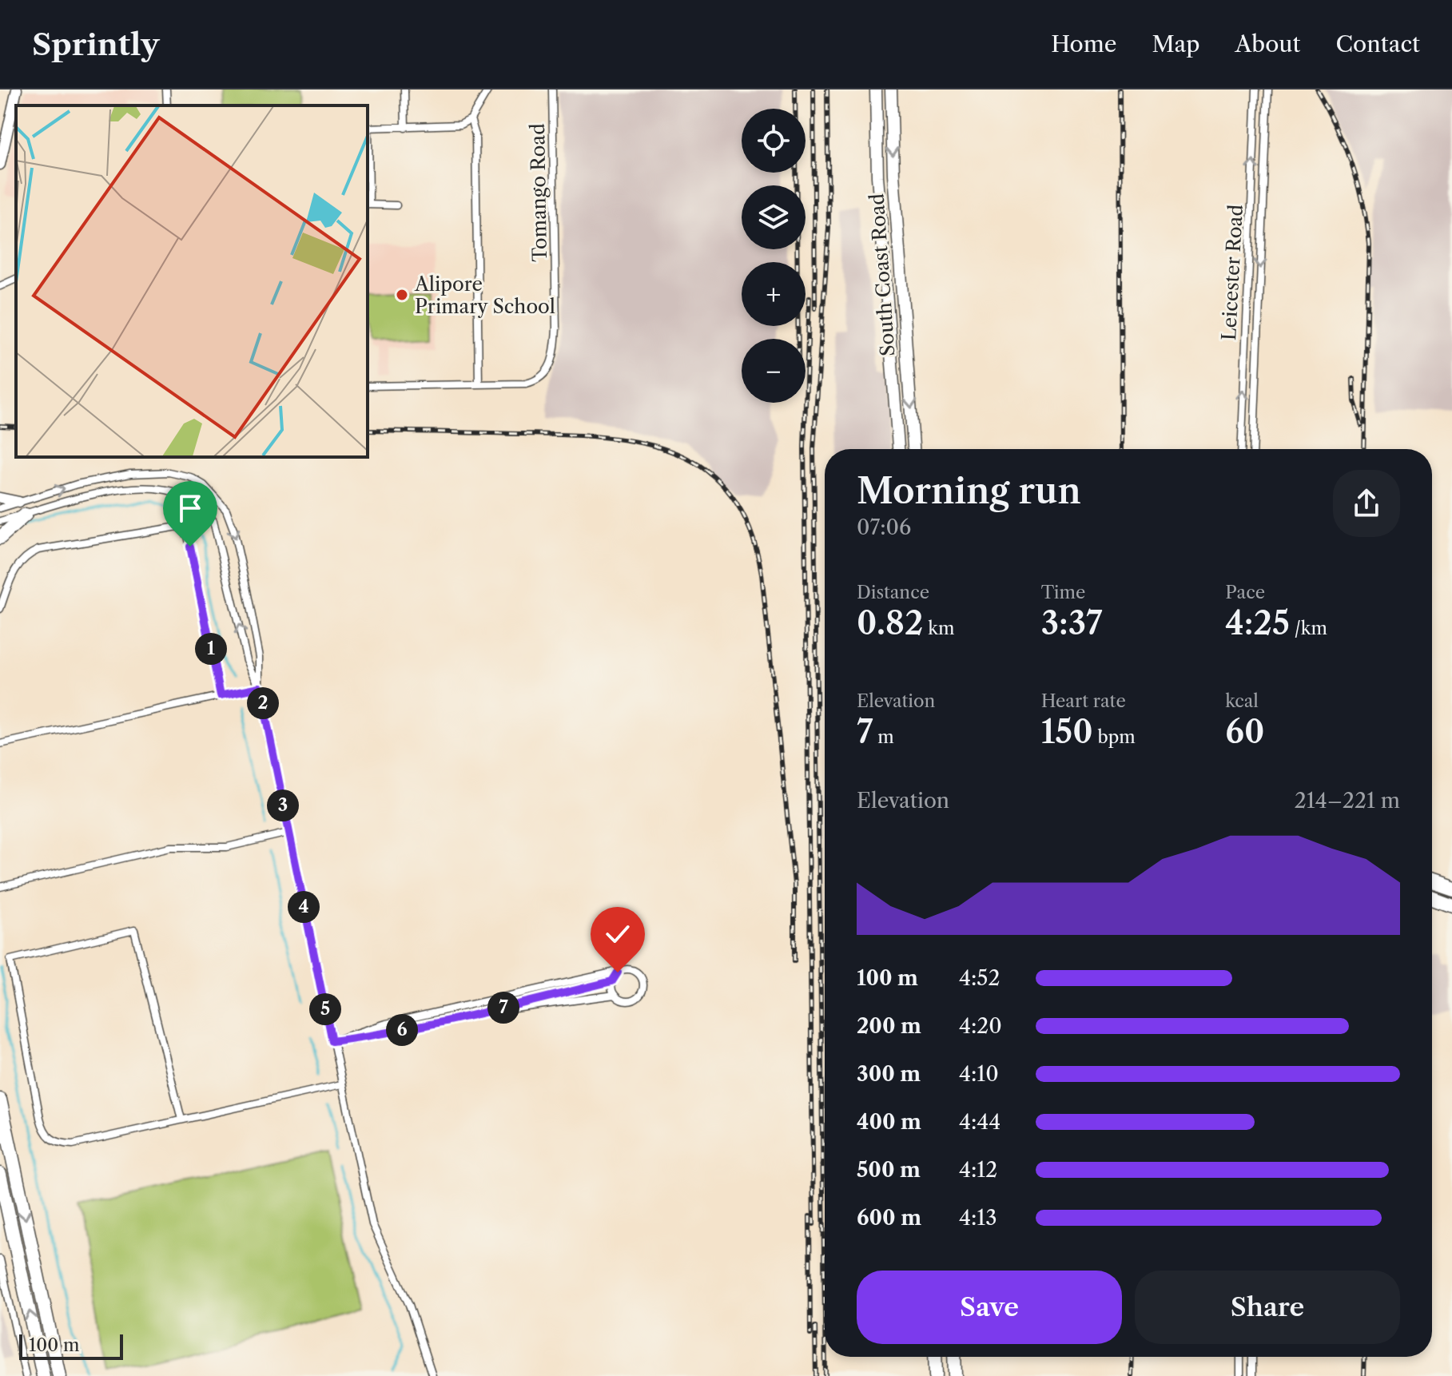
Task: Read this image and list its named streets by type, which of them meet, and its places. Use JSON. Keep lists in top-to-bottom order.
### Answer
{
  "streets": {
    "main road": ["South Coast Road"],
    "street": ["Tomango Road", "Leicester Road"]
  },
  "places": ["Alipore Primary School"],
  "scale_bar": "100 m",
  "page": {
    "header": "Sprintly",
    "nav": [
      "Home",
      "Map",
      "About",
      "Contact"
    ],
    "map_buttons": ["+", "−"],
    "heading": ["Morning run", "07:06"],
    "stats": [
      ["Distance", "0.82 km"],
      ["Time", "3:37"],
      ["Pace", "4:25 /km"],
      ["Elevation", "7 m"],
      ["Heart rate", "150 bpm"],
      ["kcal", "60"]
    ],
    "pins": [
      "1",
      "2",
      "3",
      "4",
      "7",
      "5",
      "6"
    ],
    "chart": ["Elevation", "214–221 m"],
    "list": [
      {
        "name": "100 m",
        "note": "4:52"
      },
      {
        "name": "200 m",
        "note": "4:20"
      },
      {
        "name": "300 m",
        "note": "4:10"
      },
      {
        "name": "400 m",
        "note": "4:44"
      },
      {
        "name": "500 m",
        "note": "4:12"
      },
      {
        "name": "600 m",
        "note": "4:13"
      }
    ],
    "buttons": ["Save", "Share"],
    "scale": "100 m"
  }
}
